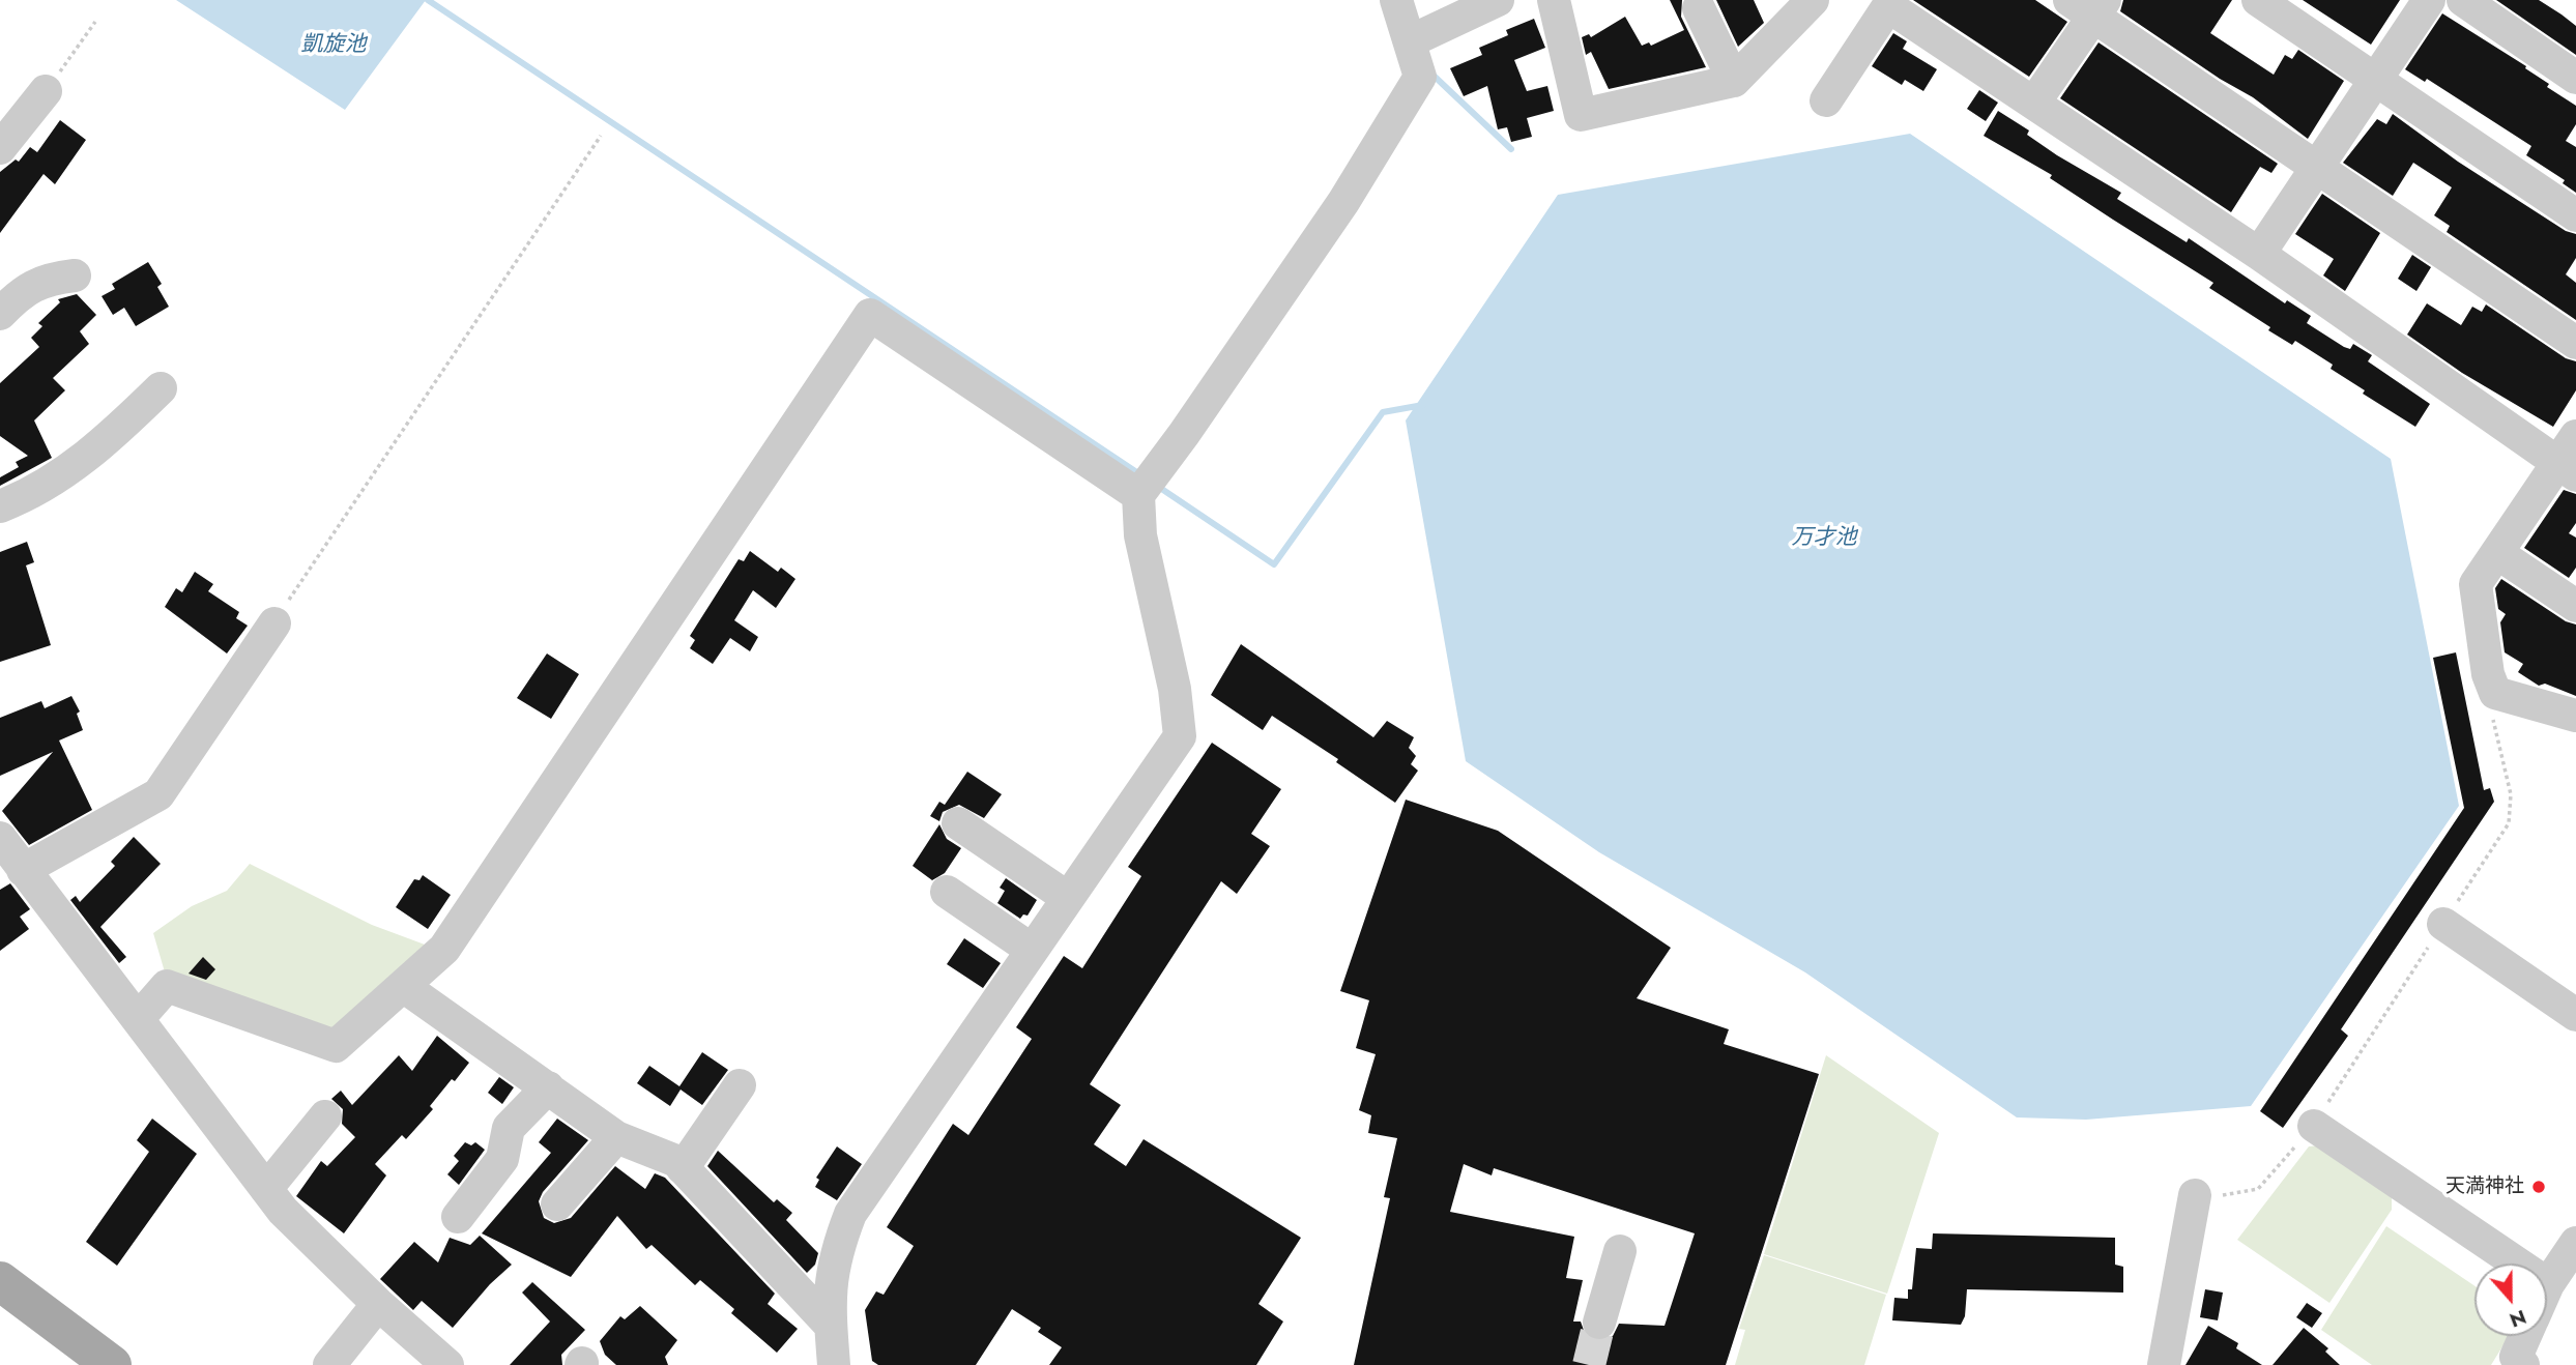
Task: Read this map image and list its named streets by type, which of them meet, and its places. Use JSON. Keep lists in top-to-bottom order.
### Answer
{
  "water": ["凱旋池", "万才池"],
  "places": ["天満神社"],
  "north": "bottom"
}
